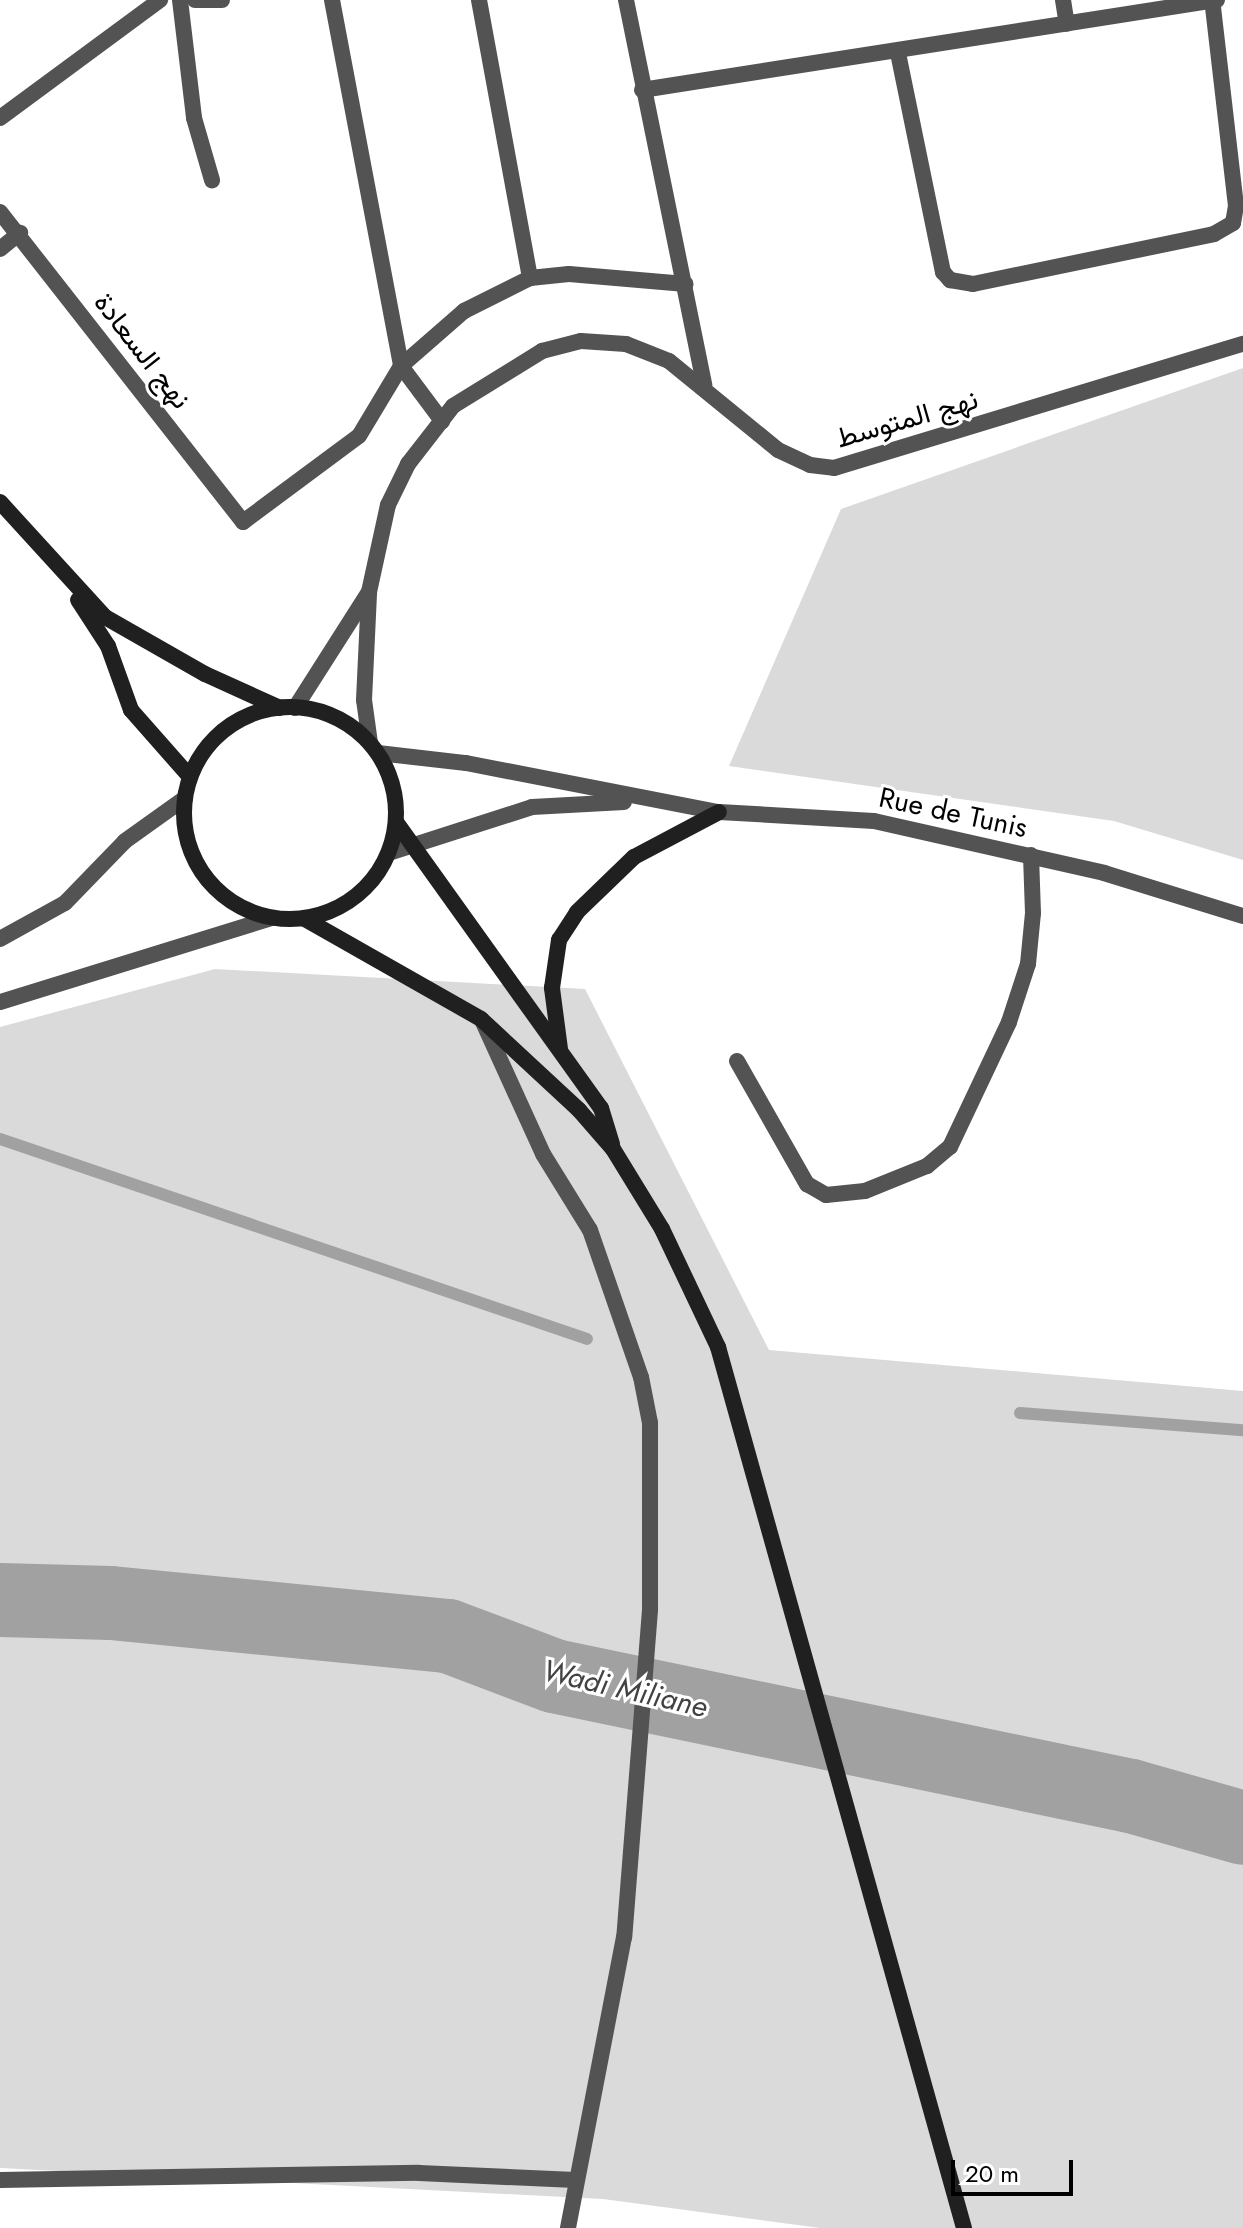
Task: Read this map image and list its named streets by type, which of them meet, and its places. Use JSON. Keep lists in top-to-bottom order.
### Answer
{
  "streets": {
    "street": ["نهج السعادة", "نهج المتوسط", "Rue de Tunis"]
  },
  "water": ["Wadi Miliane"],
  "scale_bar": "20 m"
}
